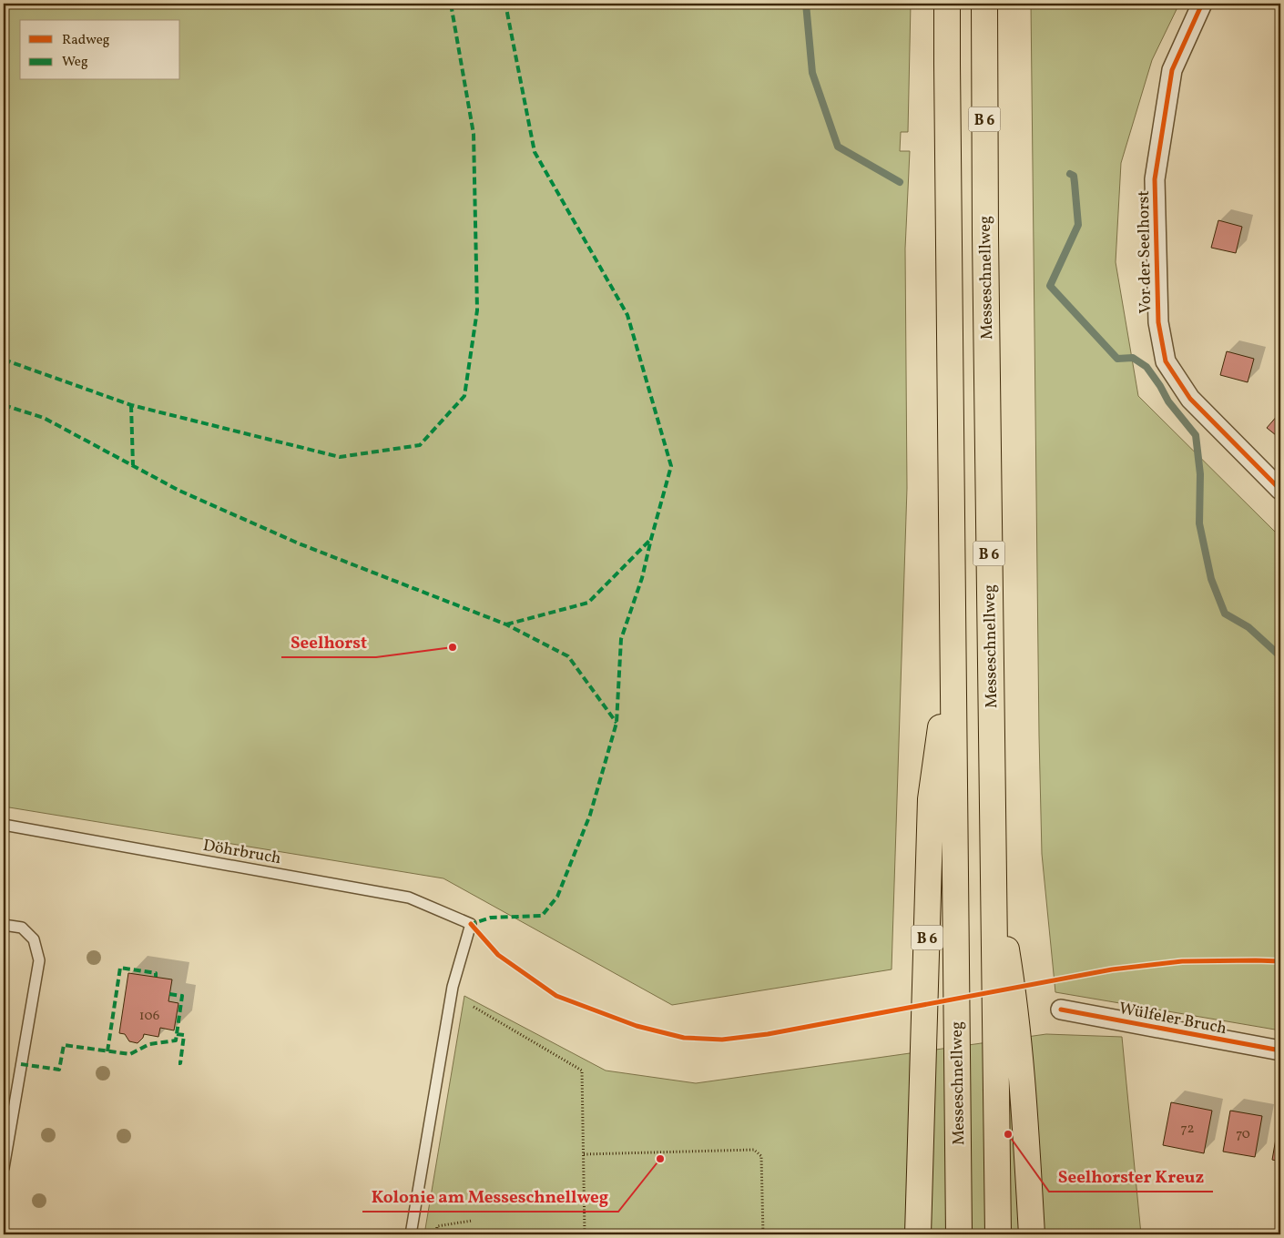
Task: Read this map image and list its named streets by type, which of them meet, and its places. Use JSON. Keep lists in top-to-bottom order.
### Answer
{
  "streets": {
    "highway": ["B 6", "Messeschnellweg"],
    "street": ["Vor der Seelhorst", "Wülfeler Bruch"],
    "lane": ["Döhrbruch"]
  },
  "crossings": [
    ["B 6", "Messeschnellweg"]
  ],
  "places": ["Seelhorst", "Seelhorster Kreuz", "Kolonie am Messeschnellweg"],
  "house_numbers": ["106", "72", "70"],
  "legend": ["Radweg", "Weg"]
}
